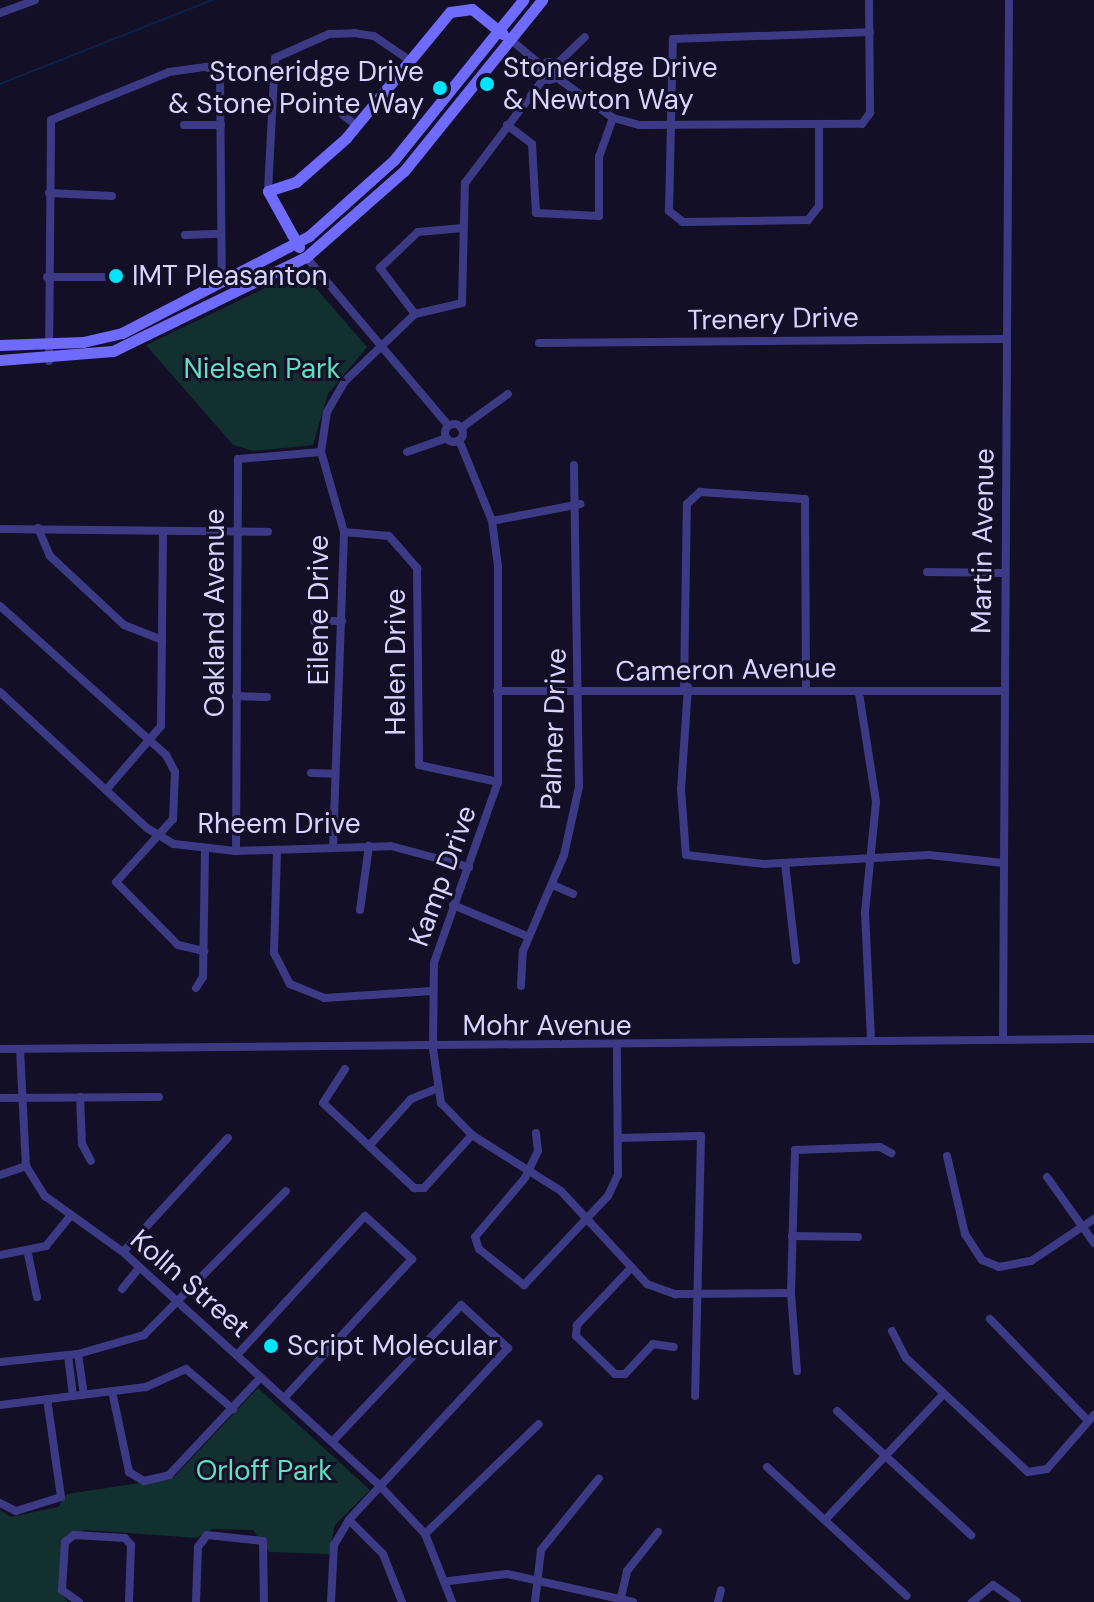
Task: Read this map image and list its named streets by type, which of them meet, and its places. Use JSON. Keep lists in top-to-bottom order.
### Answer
{
  "streets": {
    "street": [
      "Trenery Drive",
      "Martin Avenue",
      "Eilene Drive",
      "Oakland Avenue",
      "Helen Drive",
      "Cameron Avenue",
      "Palmer Drive",
      "Rheem Drive",
      "Kamp Drive",
      "Mohr Avenue",
      "Kolln Street"
    ]
  },
  "crossings": [
    ["Trenery Drive", "Martin Avenue"],
    ["Martin Avenue", "Cameron Avenue"],
    ["Martin Avenue", "Mohr Avenue"],
    ["Eilene Drive", "Oakland Avenue"],
    ["Eilene Drive", "Helen Drive"],
    ["Eilene Drive", "Rheem Drive"],
    ["Oakland Avenue", "Rheem Drive"],
    ["Helen Drive", "Kamp Drive"],
    ["Cameron Avenue", "Palmer Drive"],
    ["Cameron Avenue", "Kamp Drive"],
    ["Rheem Drive", "Kamp Drive"],
    ["Kamp Drive", "Mohr Avenue"]
  ],
  "parks": ["Nielsen Park", "Orloff Park"],
  "places": [
    "Stoneridge Drive & Newton Way",
    "Stoneridge Drive & Stone Pointe Way",
    "IMT Pleasanton",
    "Script Molecular"
  ]
}
